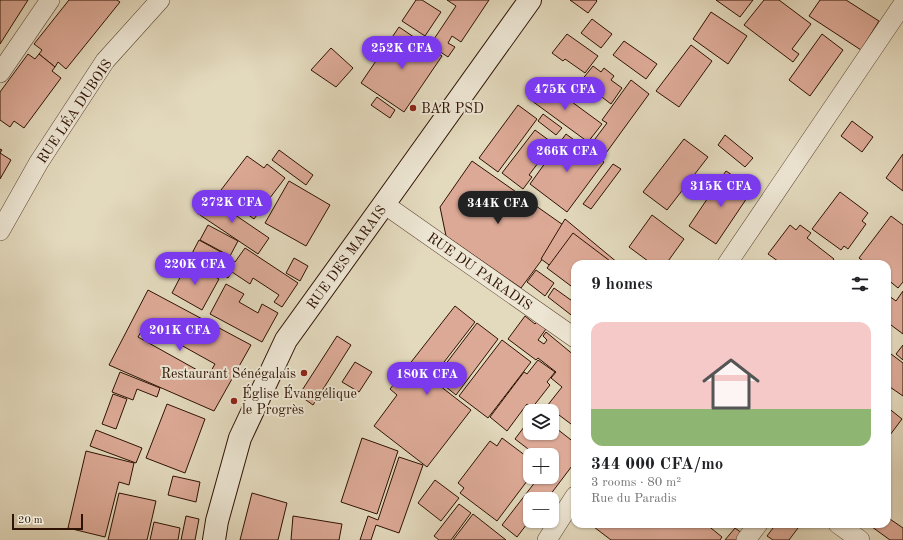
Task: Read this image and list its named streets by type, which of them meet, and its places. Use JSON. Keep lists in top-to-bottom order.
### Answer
{
  "streets": {
    "street": ["RUE LÉA DUBOIS", "RUE DES MARAIS", "RUE DU PARADIS"]
  },
  "crossings": [
    ["RUE DES MARAIS", "RUE DU PARADIS"]
  ],
  "places": ["BAR PSD", "Restaurant Sénégalais", "Église Évangélique le Progrès"],
  "scale_bar": "20 m",
  "page": {
    "price": [
      "252K CFA",
      "475K CFA",
      "266K CFA",
      "315K CFA",
      "272K CFA",
      "344K CFA",
      "220K CFA",
      "201K CFA",
      "180K CFA"
    ],
    "heading": "9 homes",
    "list": [
      {
        "name": "344 000 CFA/mo",
        "note": "3 rooms · 80 m² · Rue du Paradis"
      }
    ],
    "map_buttons": ["+", "−"],
    "scale": "20 m"
  }
}
